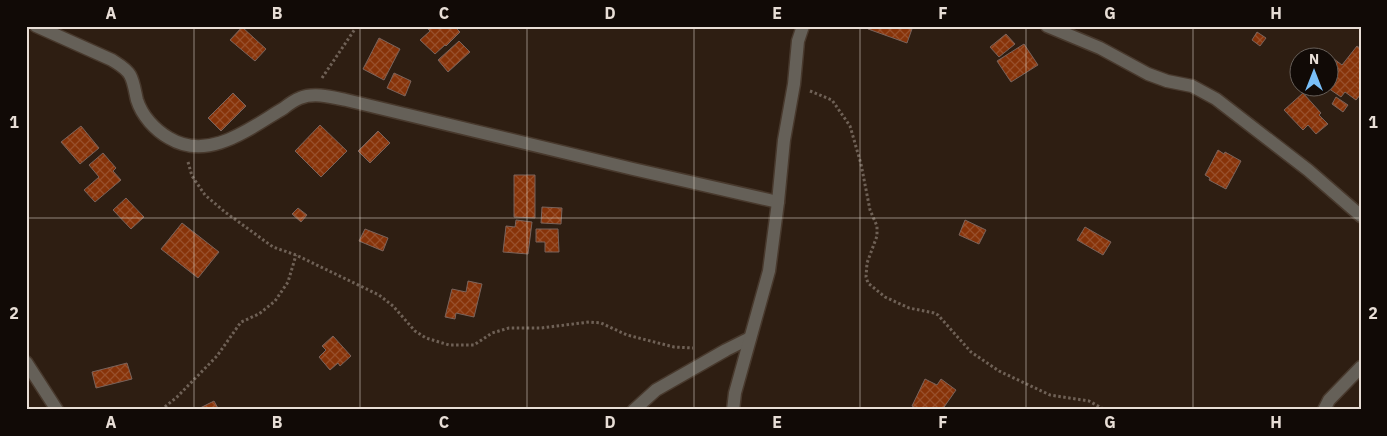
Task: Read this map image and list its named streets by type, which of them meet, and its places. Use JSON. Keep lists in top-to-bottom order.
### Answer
{
  "north": "top",
  "grid": {
    "columns": [
      "A",
      "B",
      "C",
      "D",
      "E",
      "F",
      "G",
      "H"
    ],
    "rows": ["1", "2"]
  }
}
